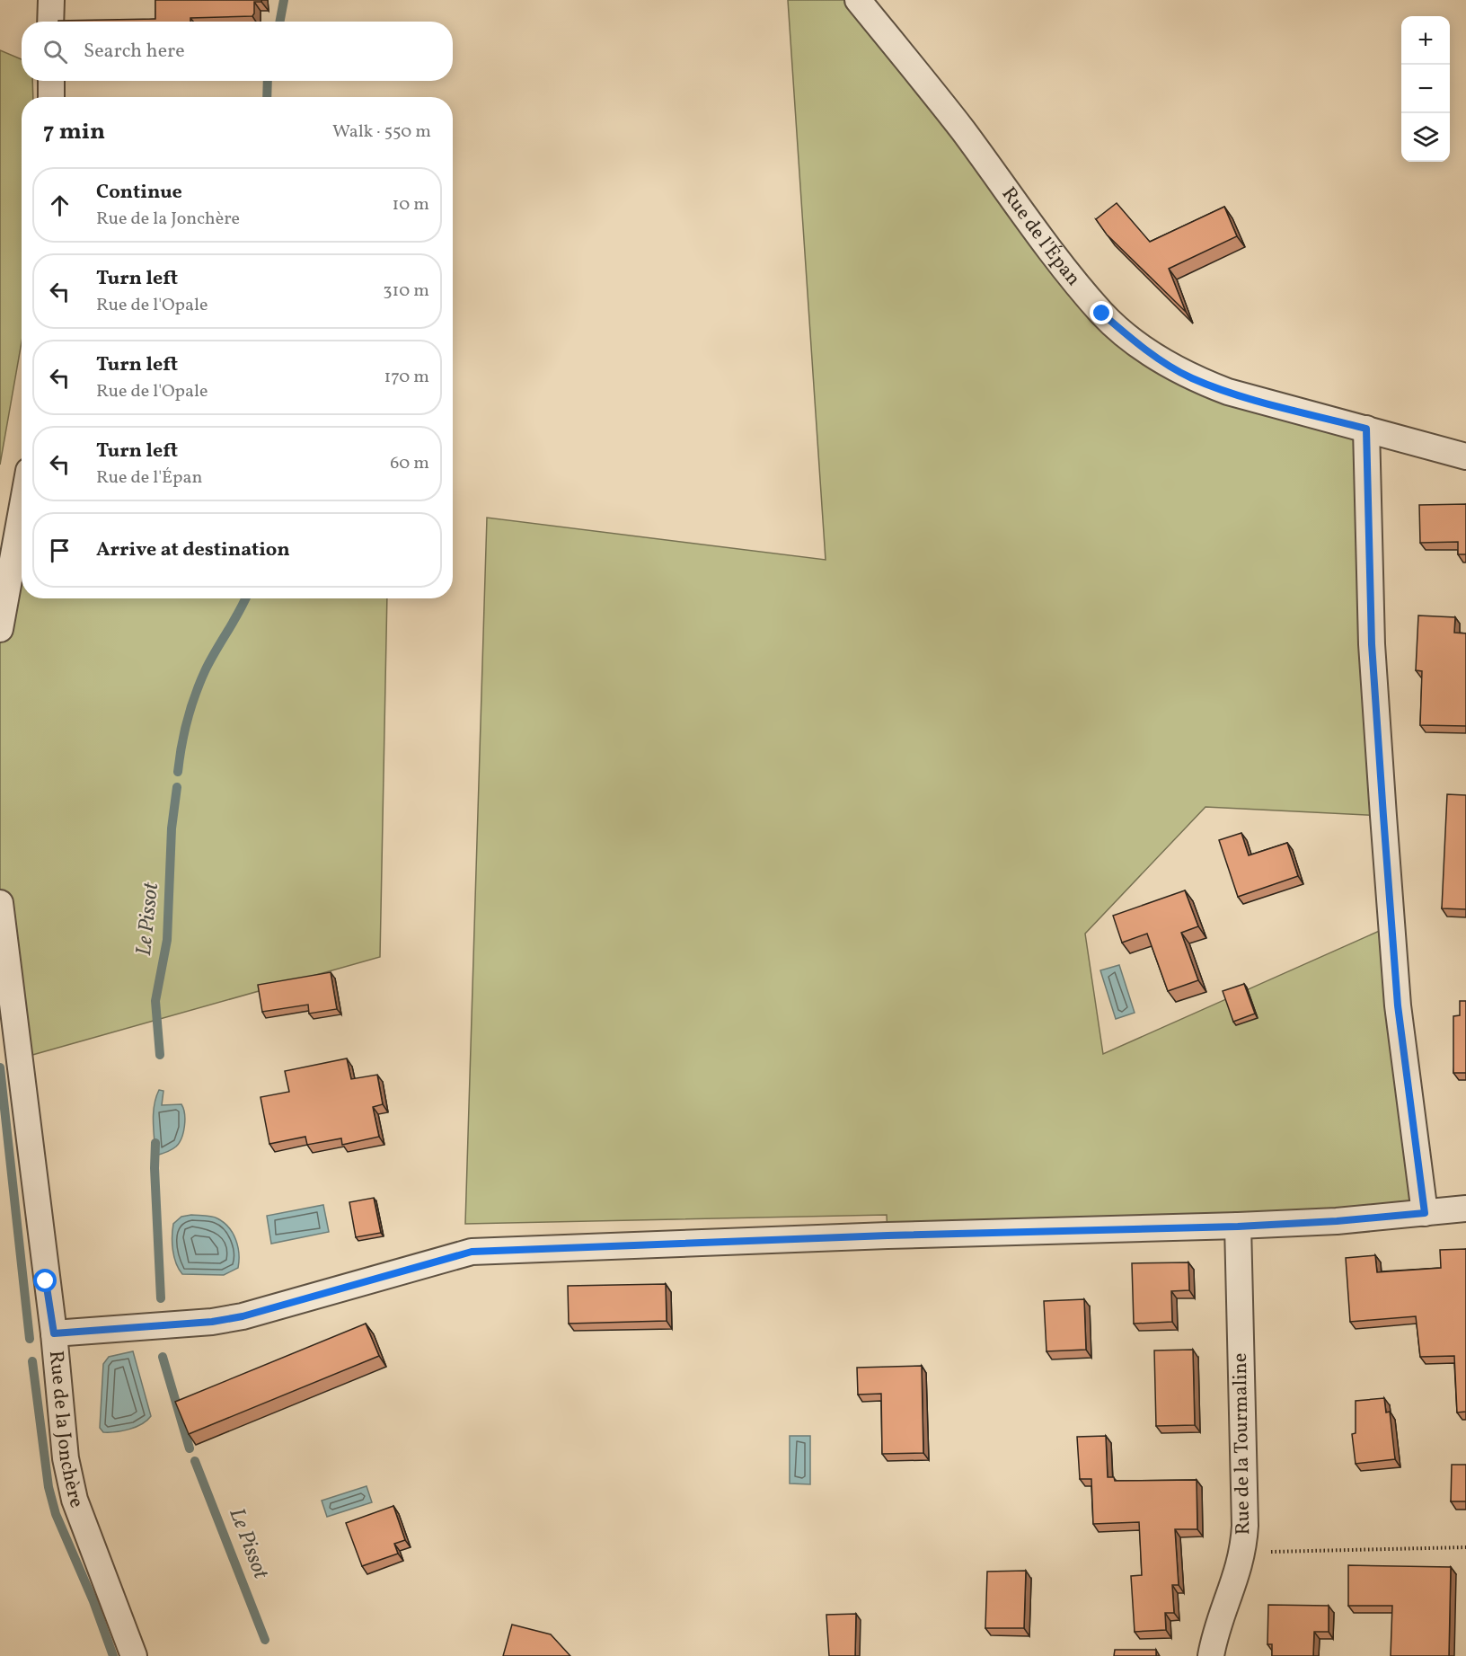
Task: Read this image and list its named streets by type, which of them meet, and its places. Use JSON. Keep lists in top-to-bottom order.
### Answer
{
  "streets": {
    "street": ["Rue de l'Épan", "Rue de la Jonchère", "Rue de la Tourmaline"]
  },
  "water": ["Le Pissot"],
  "page": {
    "map_buttons": ["+", "−"],
    "search": "Search here",
    "heading": ["7 min", "Walk · 550 m"],
    "list": [
      ["Continue", "Rue de la Jonchère", "10 m"],
      ["Turn left", "Rue de l'Opale", "310 m"],
      ["Turn left", "Rue de l'Opale", "170 m"],
      ["Turn left", "Rue de l'Épan", "60 m"],
      "Arrive at destination"
    ]
  }
}
